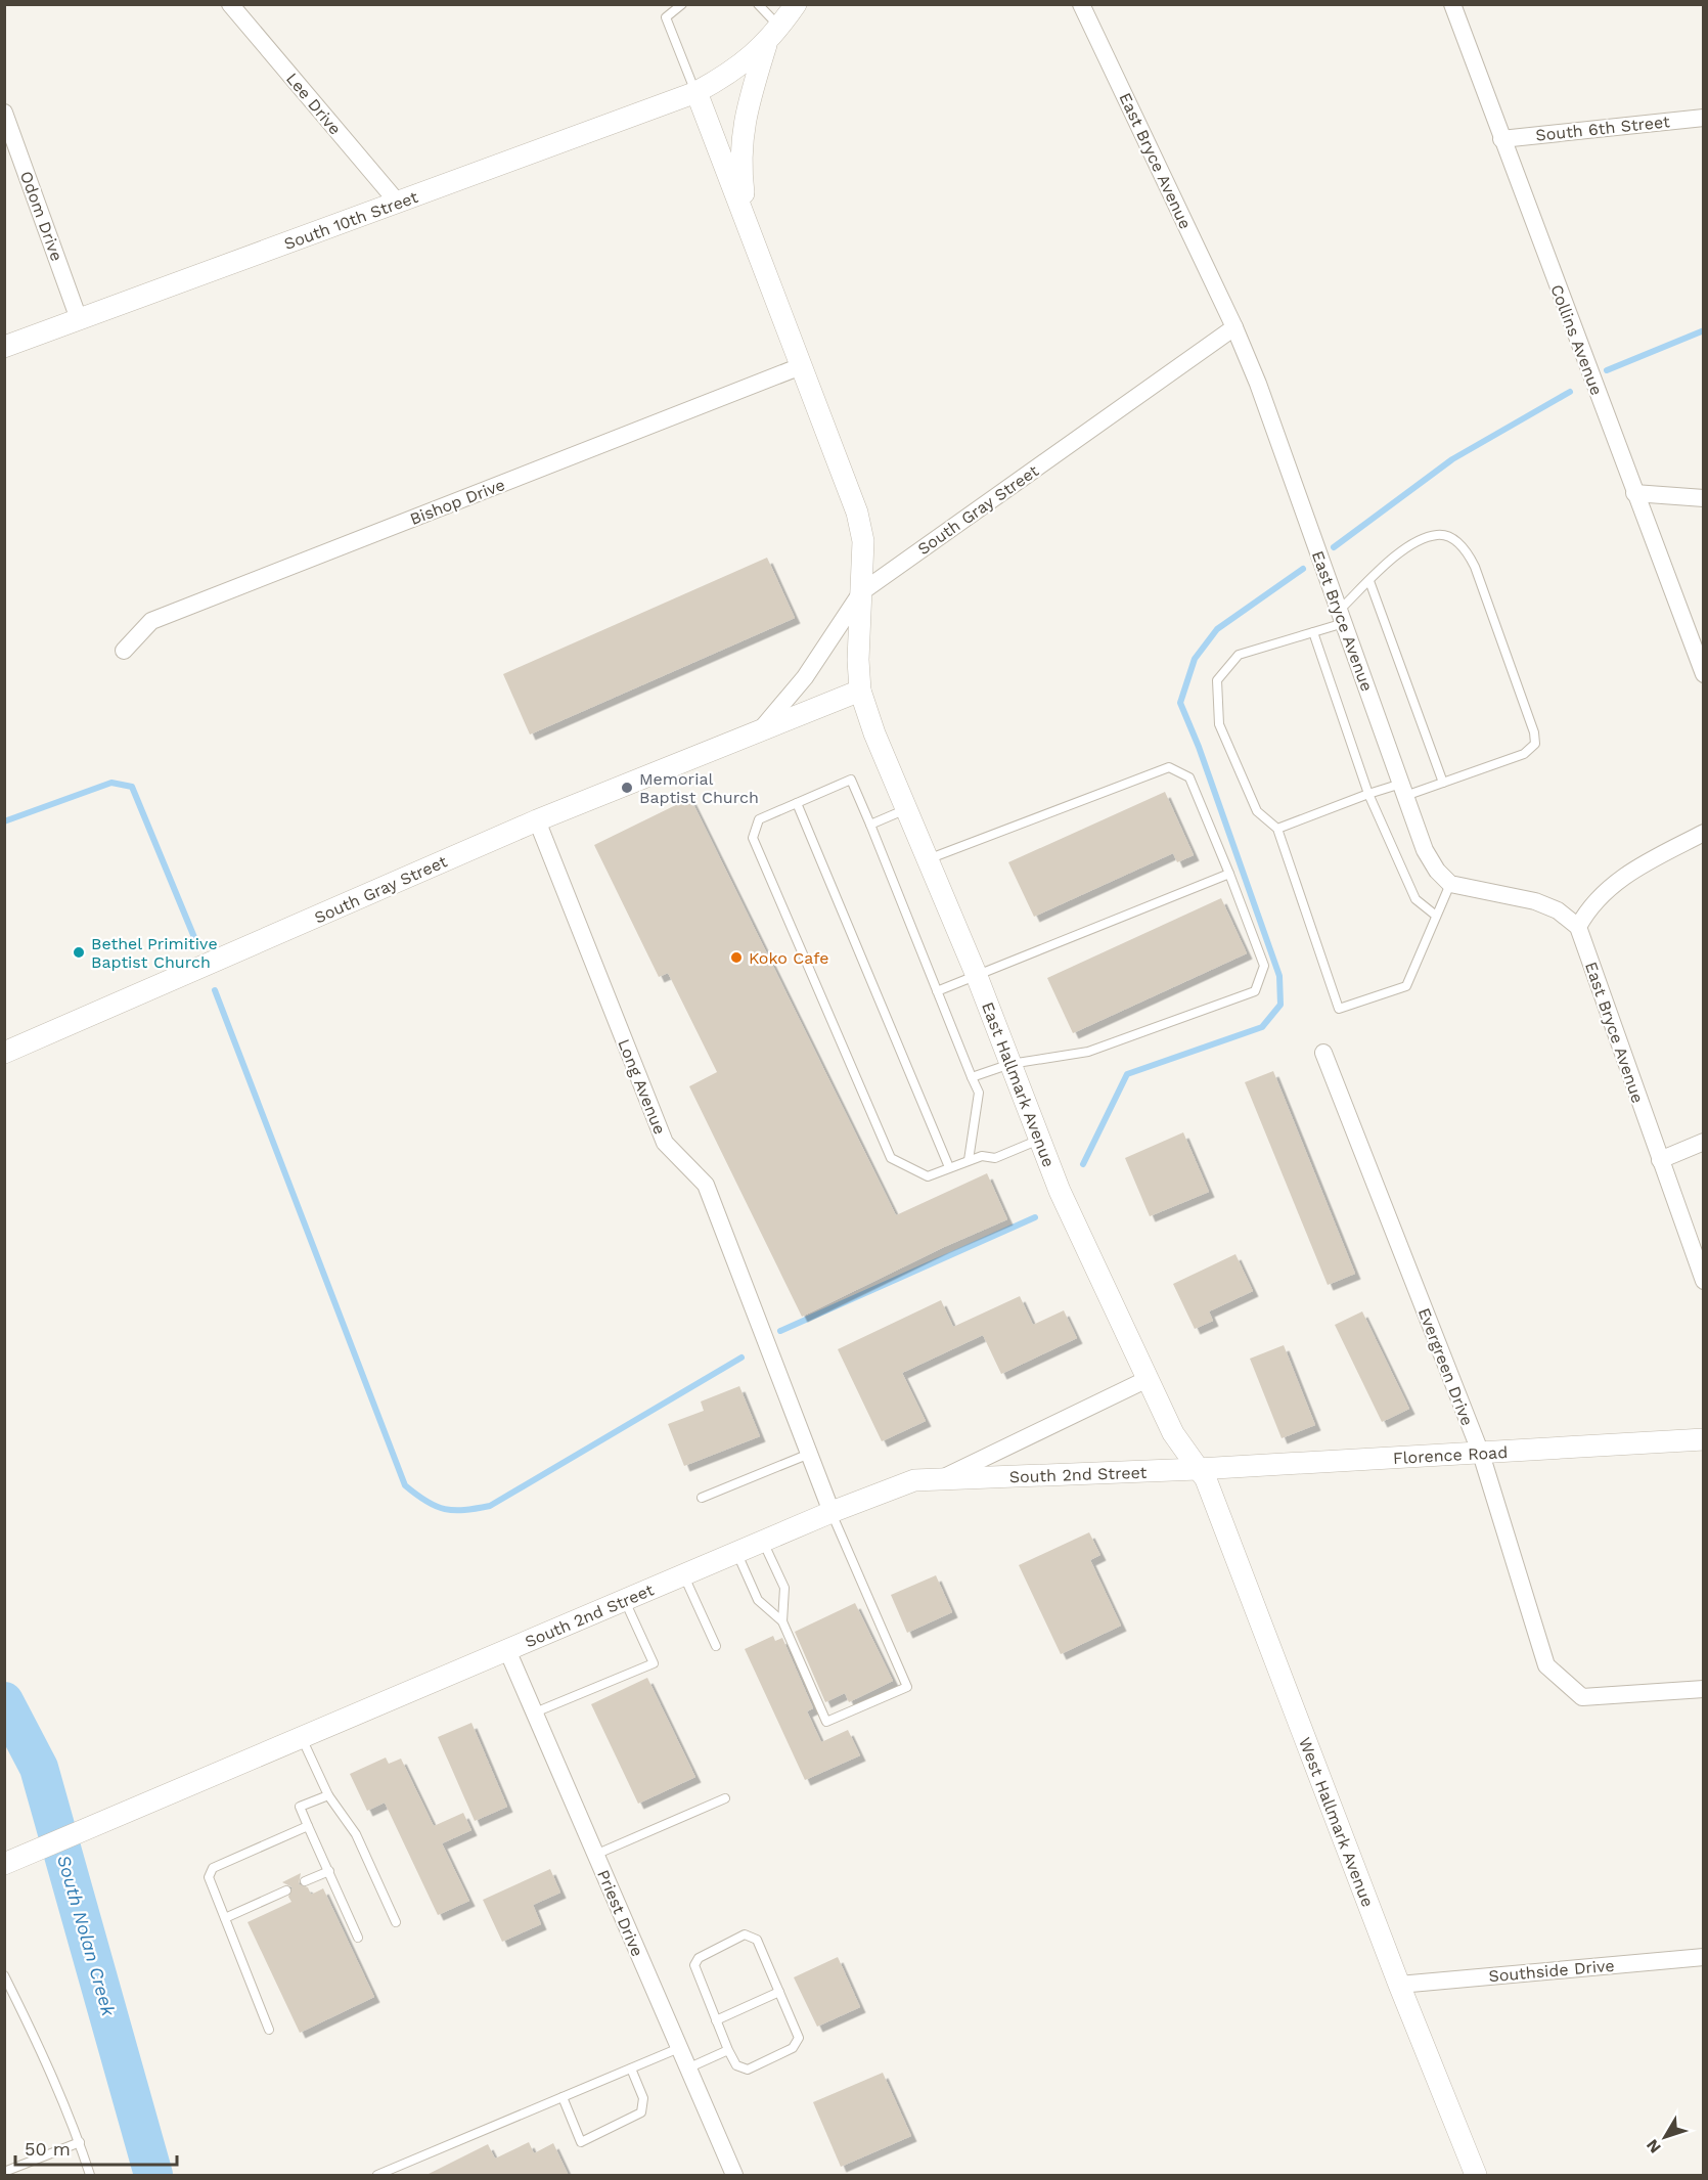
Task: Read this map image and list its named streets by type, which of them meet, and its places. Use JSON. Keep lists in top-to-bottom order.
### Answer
{
  "streets": {
    "street": [
      "Lee Drive",
      "South 6th Street",
      "East Bryce Avenue",
      "Odom Drive",
      "South 10th Street",
      "Collins Avenue",
      "Bishop Drive",
      "South Gray Street",
      "East Hallmark Avenue",
      "Long Avenue",
      "Evergreen Drive",
      "Florence Road",
      "South 2nd Street",
      "West Hallmark Avenue",
      "Priest Drive",
      "Southside Drive"
    ]
  },
  "crossings": [
    ["Lee Drive", "South 10th Street"],
    ["South 6th Street", "Collins Avenue"],
    ["East Bryce Avenue", "South Gray Street"],
    ["Odom Drive", "South 10th Street"],
    ["Bishop Drive", "East Hallmark Avenue"],
    ["South Gray Street", "East Hallmark Avenue"],
    ["South Gray Street", "Long Avenue"],
    ["East Hallmark Avenue", "Florence Road"],
    ["East Hallmark Avenue", "South 2nd Street"],
    ["East Hallmark Avenue", "West Hallmark Avenue"],
    ["Long Avenue", "South 2nd Street"],
    ["Evergreen Drive", "Florence Road"],
    ["Florence Road", "South 2nd Street"],
    ["Florence Road", "West Hallmark Avenue"],
    ["South 2nd Street", "West Hallmark Avenue"],
    ["South 2nd Street", "Priest Drive"],
    ["West Hallmark Avenue", "Southside Drive"]
  ],
  "water": ["South Nolan Creek"],
  "places": ["Memorial Baptist Church", "Bethel Primitive Baptist Church", "Koko Cafe"],
  "scale_bar": "50 m",
  "north": "bottom left"
}
